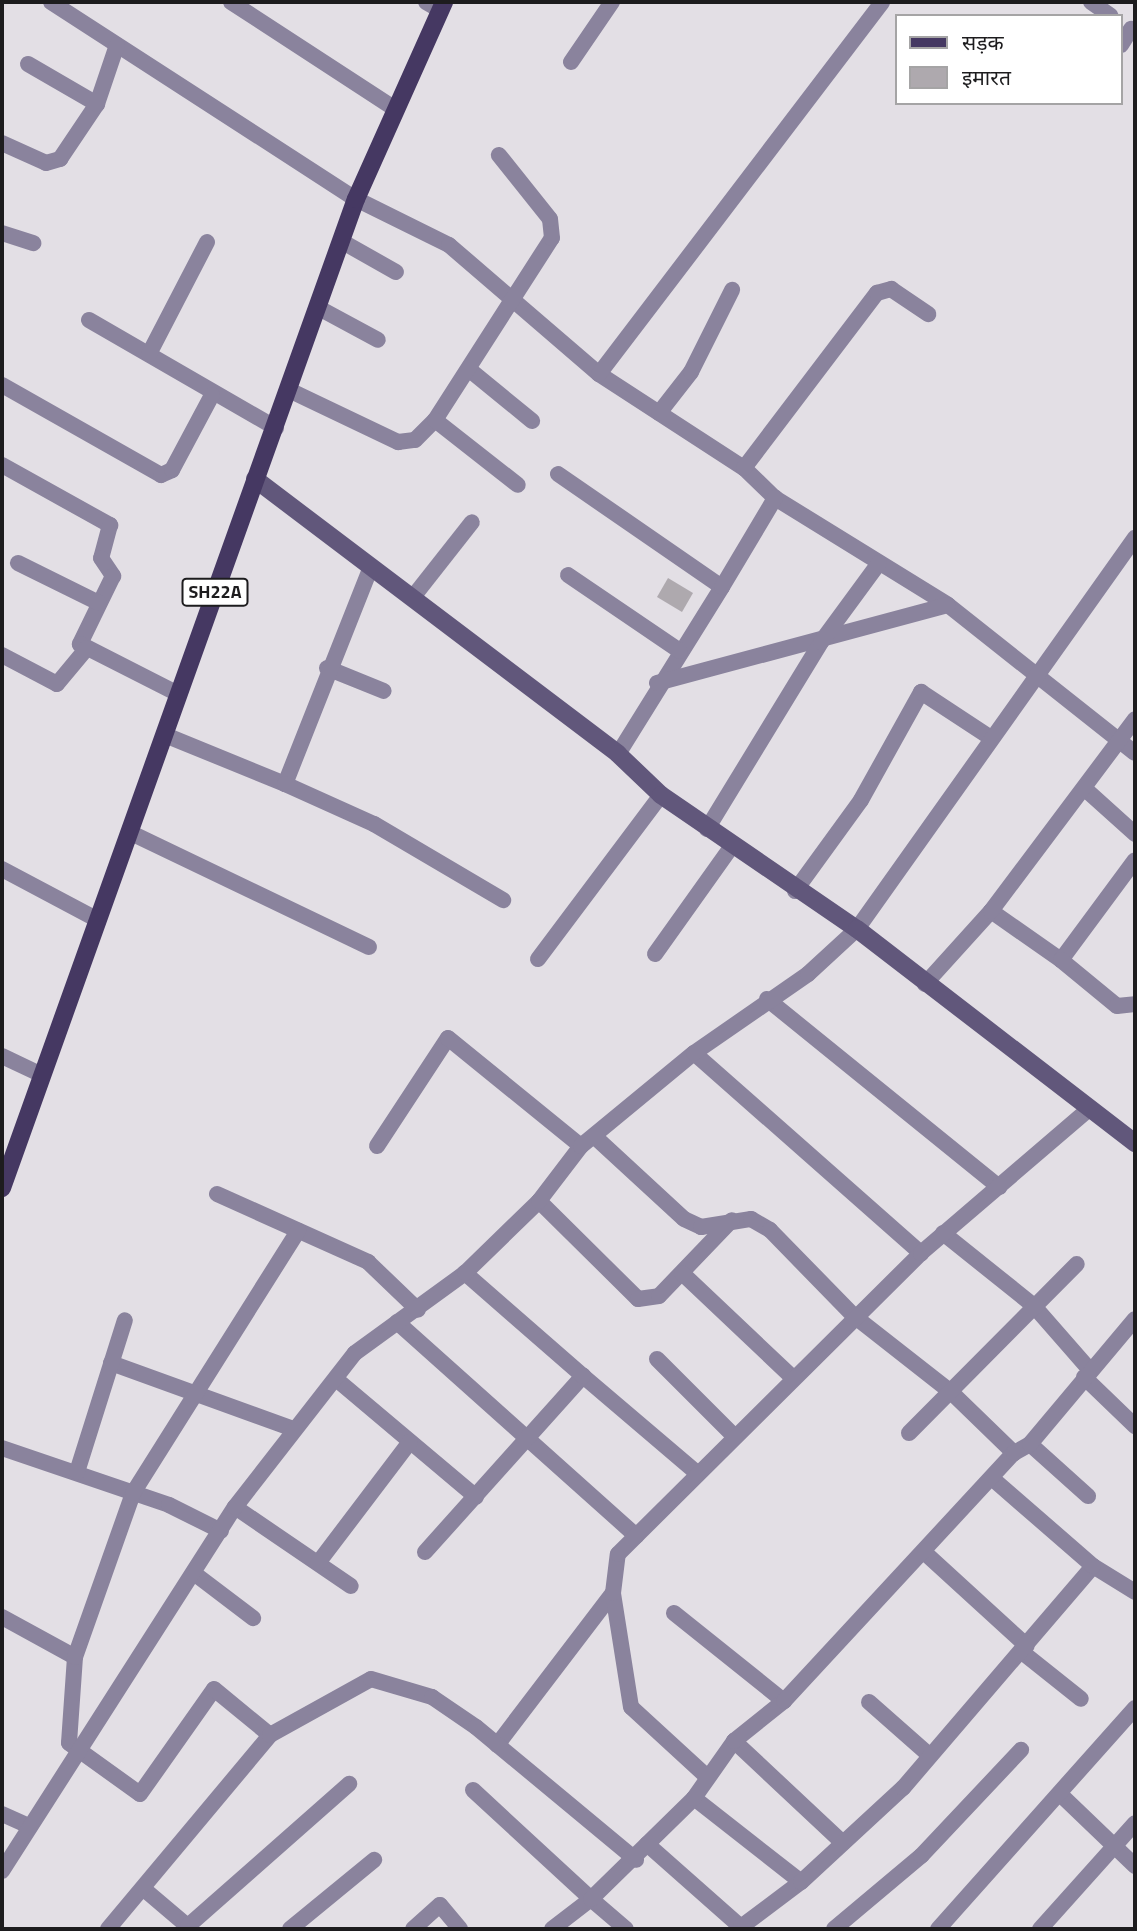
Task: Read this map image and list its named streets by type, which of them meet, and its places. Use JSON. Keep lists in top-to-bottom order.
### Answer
{
  "streets": {
    "main road": ["SH22A"]
  },
  "legend": ["सड़क", "इमारत"]
}
